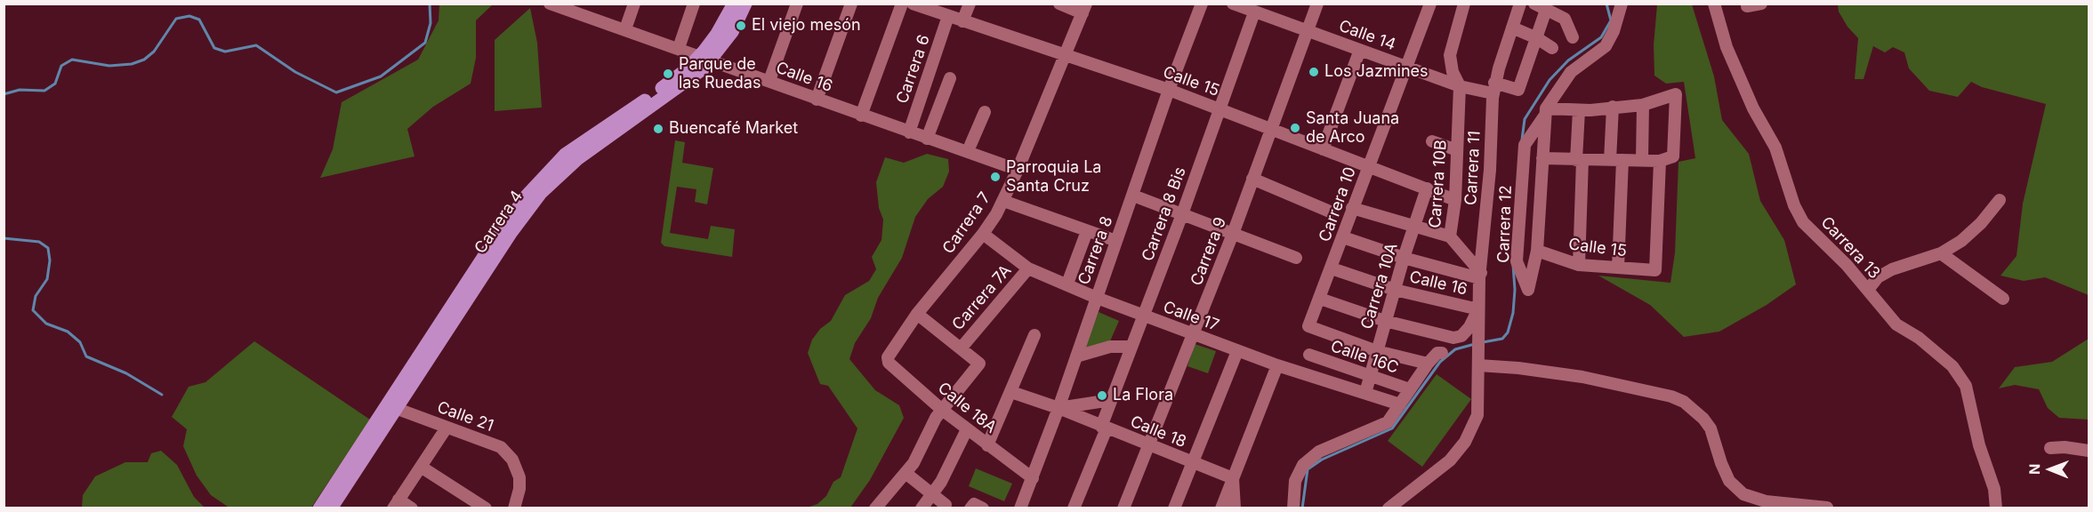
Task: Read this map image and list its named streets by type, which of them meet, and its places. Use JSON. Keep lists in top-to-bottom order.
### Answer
{
  "streets": {
    "main road": ["Carrera 4"],
    "street": [
      "Calle 14",
      "Carrera 6",
      "Calle 16",
      "Calle 15",
      "Carrera 11",
      "Carrera 10B",
      "Carrera 10",
      "Carrera 8 Bis",
      "Carrera 7",
      "Carrera 12",
      "Carrera 13",
      "Carrera 8",
      "Carrera 9",
      "Carrera 10A",
      "Carrera 7A",
      "Calle 17",
      "Calle 16C",
      "Calle 18A",
      "Calle 21",
      "Calle 18"
    ]
  },
  "crossings": [
    ["Calle 14", "Carrera 11"],
    ["Calle 14", "Carrera 10B"],
    ["Calle 14", "Carrera 10"],
    ["Calle 14", "Carrera 8 Bis"],
    ["Calle 14", "Carrera 9"],
    ["Carrera 6", "Calle 16"],
    ["Carrera 6", "Calle 15"],
    ["Calle 16", "Carrera 11"],
    ["Calle 16", "Carrera 10"],
    ["Calle 16", "Carrera 4"],
    ["Calle 16", "Carrera 7"],
    ["Calle 16", "Carrera 10A"],
    ["Calle 15", "Carrera 10B"],
    ["Calle 15", "Carrera 10"],
    ["Calle 15", "Carrera 8 Bis"],
    ["Calle 15", "Carrera 7"],
    ["Calle 15", "Carrera 12"],
    ["Calle 15", "Carrera 8"],
    ["Calle 15", "Carrera 9"],
    ["Calle 15", "Carrera 10A"],
    ["Carrera 11", "Carrera 10B"],
    ["Carrera 10", "Carrera 10A"],
    ["Carrera 8 Bis", "Calle 17"],
    ["Carrera 8 Bis", "Calle 18"],
    ["Carrera 4", "Calle 21"],
    ["Carrera 7", "Calle 17"],
    ["Carrera 7", "Calle 18A"],
    ["Carrera 8", "Calle 17"],
    ["Carrera 8", "Calle 18A"],
    ["Carrera 8", "Calle 18"],
    ["Carrera 9", "Calle 17"],
    ["Carrera 9", "Calle 18"],
    ["Carrera 10A", "Calle 17"],
    ["Carrera 10A", "Calle 16C"],
    ["Carrera 7A", "Calle 17"]
  ],
  "places": [
    "El viejo mesón",
    "Los Jazmines",
    "Parque de las Ruedas",
    "Santa Juana de Arco",
    "Buencafé Market",
    "Parroquia La Santa Cruz",
    "La Flora"
  ],
  "north": "left"
}
